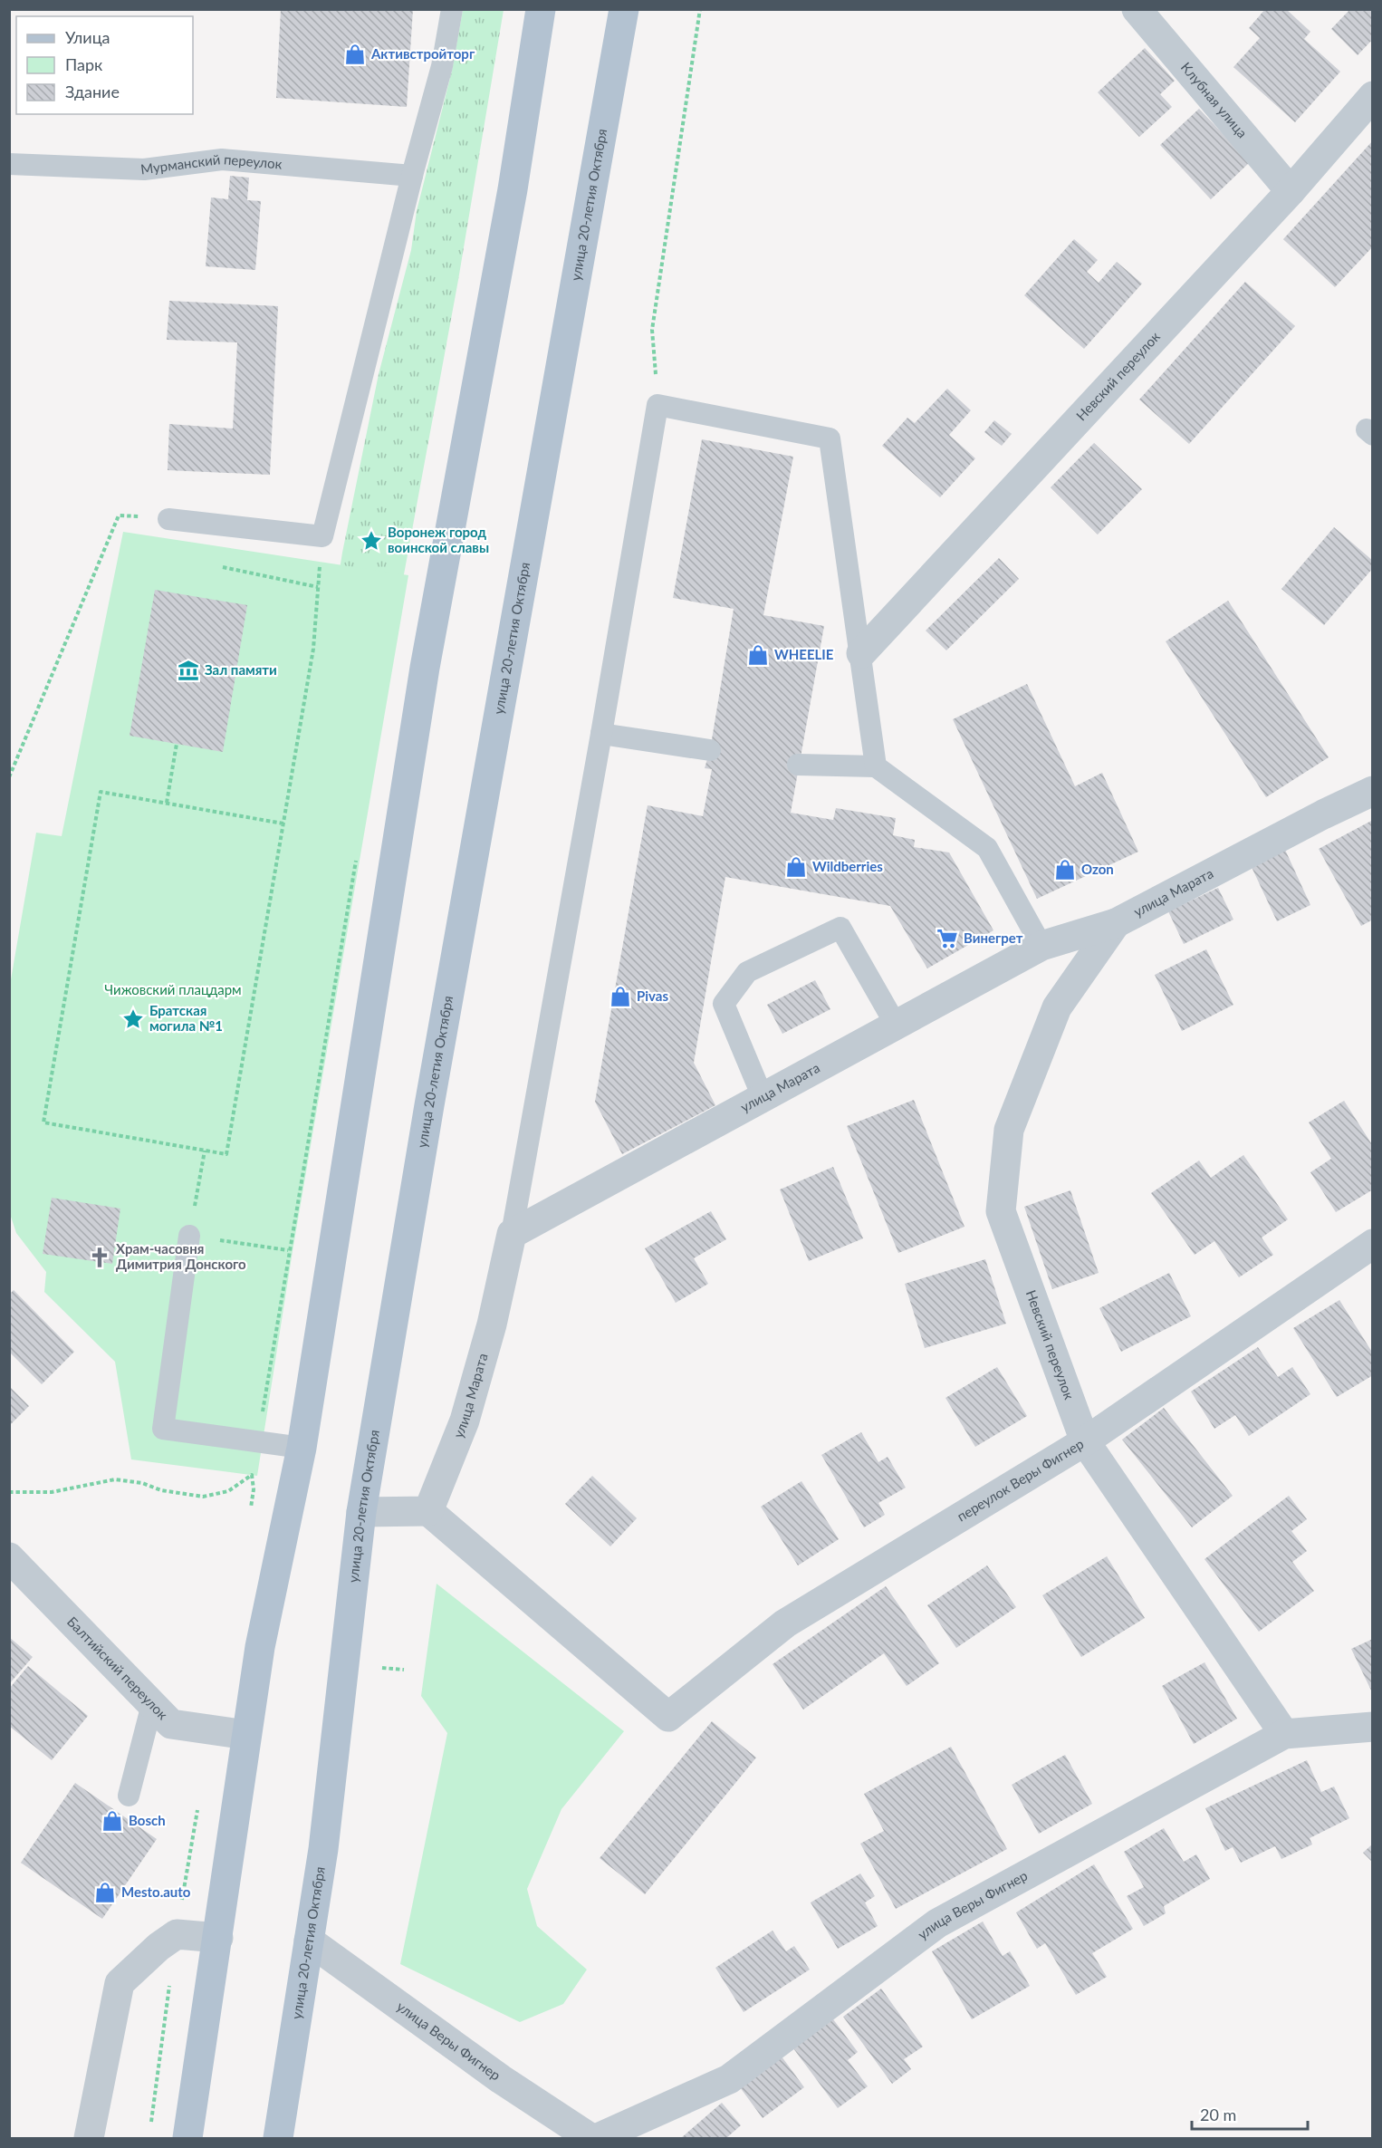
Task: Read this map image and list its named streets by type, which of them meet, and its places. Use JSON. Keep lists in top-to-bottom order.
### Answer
{
  "streets": {
    "main road": ["улица 20-летия Октября"],
    "street": [
      "Клубная улица",
      "Невский переулок",
      "улица Марата",
      "переулок Веры Фигнер",
      "Балтийский переулок",
      "улица Веры Фигнер"
    ],
    "lane": ["Мурманский переулок"]
  },
  "crossings": [
    ["Клубная улица", "Невский переулок"],
    ["улица 20-летия Октября", "улица Веры Фигнер"],
    ["Невский переулок", "улица Марата"],
    ["Невский переулок", "переулок Веры Фигнер"],
    ["Невский переулок", "улица Веры Фигнер"],
    ["улица Марата", "переулок Веры Фигнер"]
  ],
  "parks": ["Чижовский плацдарм"],
  "places": {
    "shop": [
      "Активстройторг",
      "WHEELIE",
      "Wildberries",
      "Ozon",
      "Pivas",
      "Bosch",
      "Mesto.auto"
    ],
    "place": ["Воронеж город воинской славы", "Братская могила №1"],
    "museum": ["Зал памяти"],
    "supermarket": ["Винегрет"],
    "church": ["Храм-часовня Димитрия Донского"]
  },
  "legend": ["Улица", "Парк", "Здание"],
  "scale_bar": "20 m"
}
